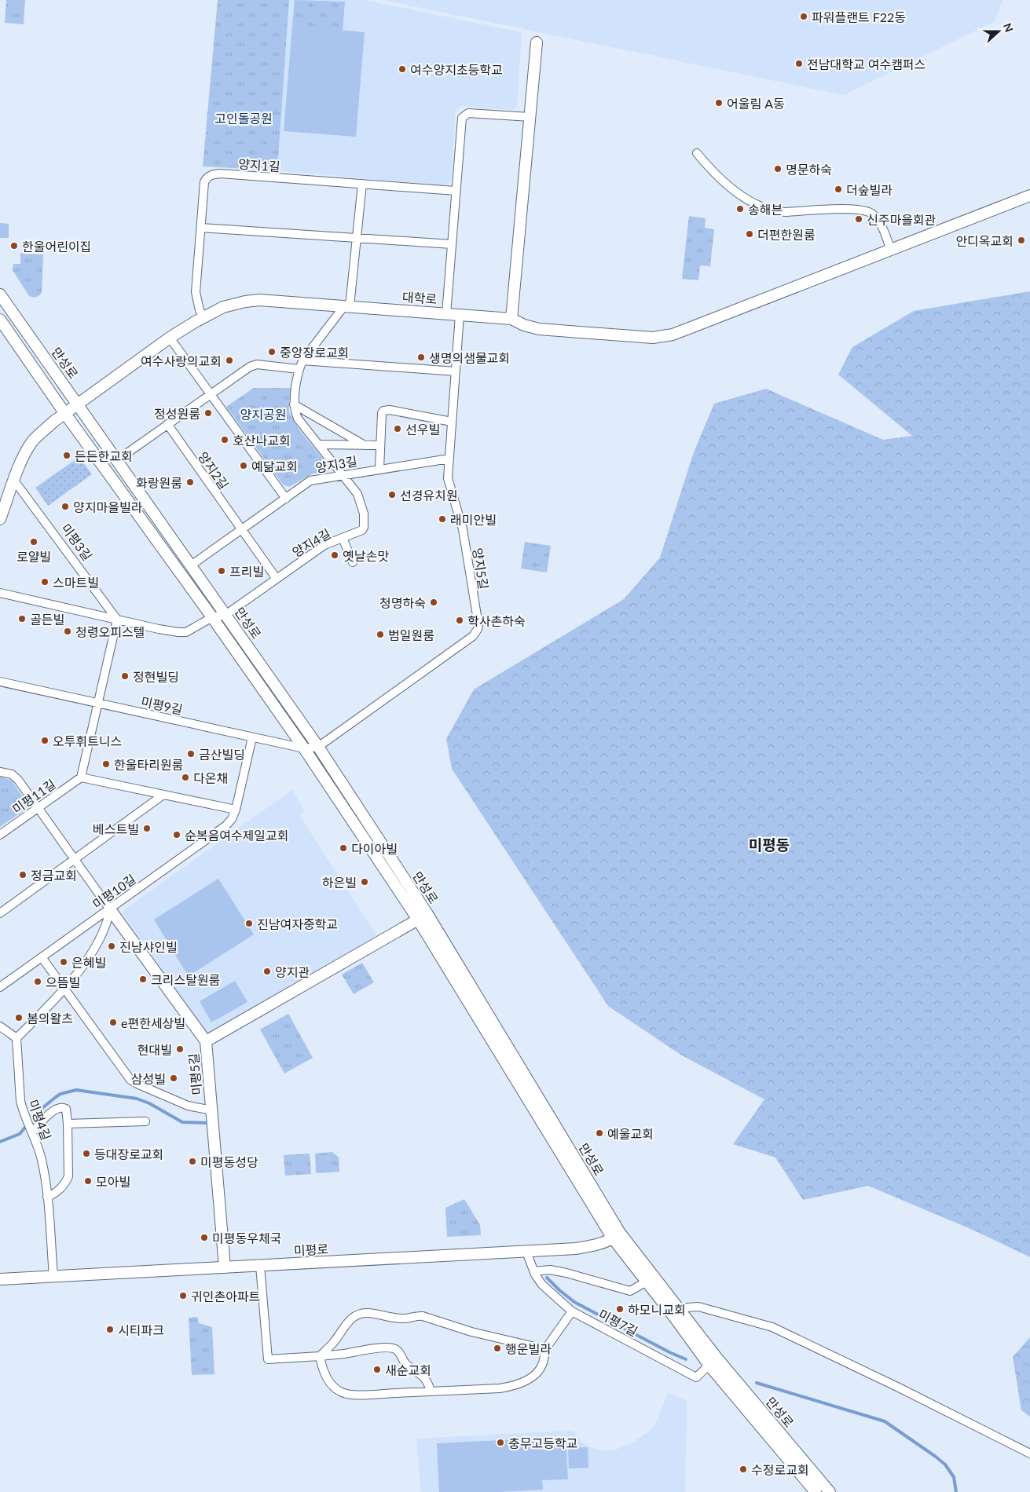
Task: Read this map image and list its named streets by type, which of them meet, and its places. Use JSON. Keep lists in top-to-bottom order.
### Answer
{
  "streets": {
    "street": [
      "양지1길",
      "대학로",
      "만성로",
      "양지3길",
      "양지2길",
      "미평3길",
      "양지4길",
      "양지5길",
      "미평9길",
      "미평11길",
      "미평10길",
      "미평5길",
      "미평4길",
      "미평로",
      "미평7길"
    ]
  },
  "crossings": [
    ["양지1길", "대학로"],
    ["대학로", "만성로"],
    ["대학로", "양지5길"],
    ["만성로", "양지3길"],
    ["만성로", "양지4길"],
    ["만성로", "양지5길"],
    ["만성로", "미평9길"],
    ["만성로", "미평로"],
    ["만성로", "미평7길"],
    ["양지3길", "양지2길"],
    ["양지3길", "양지4길"],
    ["양지3길", "양지5길"],
    ["양지5길", "미평9길"],
    ["미평9길", "미평10길"],
    ["미평10길", "미평5길"],
    ["미평5길", "미평로"],
    ["미평4길", "미평로"],
    ["미평로", "미평7길"]
  ],
  "districts": ["미평동"],
  "parks": ["고인돌공원", "양지공원"],
  "places": [
    "파워플랜트 F22동",
    "전남대학교 여수캠퍼스",
    "여수양지초등학교",
    "어울림 A동",
    "명문하숙",
    "더숲빌라",
    "송해븐",
    "신주마을회관",
    "더편한원룸",
    "안디옥교회",
    "한울어린이집",
    "중앙장로교회",
    "생명의샘물교회",
    "여수사랑의교회",
    "정성원룸",
    "선우빌",
    "호산나교회",
    "든든한교회",
    "예닮교회",
    "화랑원룸",
    "선경유치원",
    "양지마을빌라",
    "래미안빌",
    "로얄빌",
    "옛날손맛",
    "프리빌",
    "스마트빌",
    "청명하숙",
    "골든빌",
    "학사촌하숙",
    "청령오피스텔",
    "범일원룸",
    "정현빌딩",
    "오투휘트니스",
    "금산빌딩",
    "한울타리원룸",
    "다온채",
    "베스트빌",
    "순복음여수제일교회",
    "다이아빌",
    "정금교회",
    "하은빌",
    "진남여자중학교",
    "진남샤인빌",
    "은혜빌",
    "양지관",
    "크리스탈원룸",
    "으뜸빌",
    "봄의왈츠",
    "e편한세상빌",
    "현대빌",
    "삼성빌",
    "예울교회",
    "등대장로교회",
    "미평동성당",
    "모아빌",
    "미평동우체국",
    "귀인촌아파트",
    "하모니교회",
    "시티파크",
    "행운빌라",
    "새순교회",
    "충무고등학교",
    "수정로교회"
  ],
  "north": "right"
}
